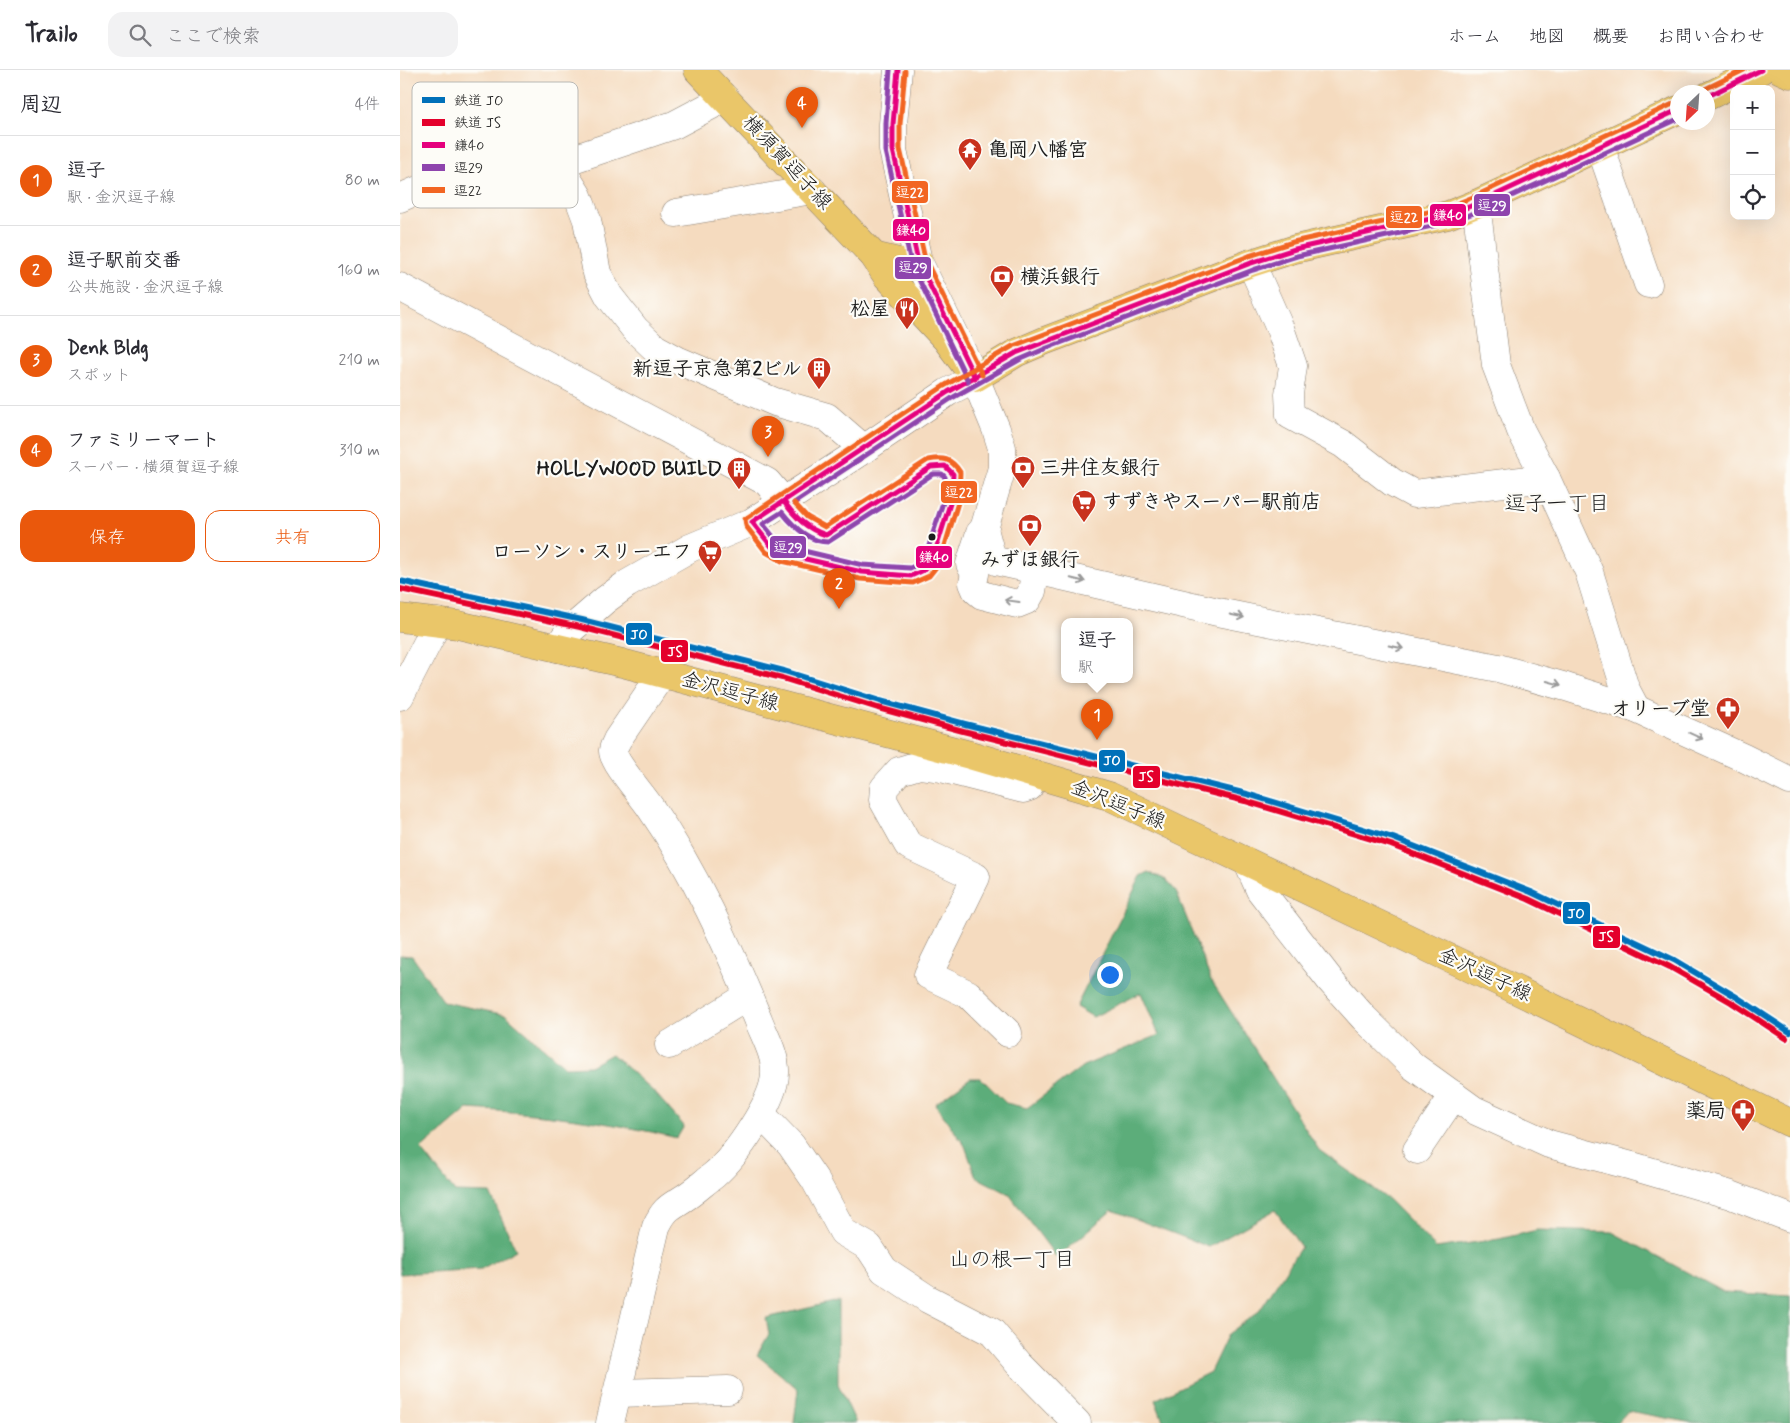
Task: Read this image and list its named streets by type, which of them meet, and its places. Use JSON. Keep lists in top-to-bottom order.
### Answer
{
  "streets": {
    "main road": ["横須賀逗子線", "金沢逗子線"]
  },
  "districts": ["逗子一丁目", "山の根一丁目"],
  "places": {
    "temple": ["亀岡八幡宮"],
    "bank": ["横浜銀行", "三井住友銀行", "みずほ銀行"],
    "restaurant": ["松屋"],
    "building": ["新逗子京急第2ビル", "HOLLYWOOD BUILD"],
    "supermarket": ["すずきやスーパー駅前店", "ローソン・スリーエフ"],
    "pharmacy": ["オリーブ堂", "薬局"]
  },
  "lines": [
    "transit line 鎌40",
    "transit line 逗29",
    "transit line 逗22",
    "rail line JO",
    "rail line JS"
  ],
  "legend": [
    "鉄道 JO",
    "鉄道 JS",
    "鎌40",
    "逗29",
    "逗22"
  ],
  "north": "bottom left",
  "page": {
    "header": "Trailo",
    "search": "ここで検索",
    "nav": [
      "ホーム",
      "地図",
      "概要",
      "お問い合わせ"
    ],
    "heading": ["周辺", "4件"],
    "map_buttons": ["+", "−"],
    "pins": [
      "4",
      "3",
      "2",
      "1"
    ],
    "list": [
      {
        "mark": "1",
        "name": "逗子",
        "note": "駅 · 金沢逗子線",
        "value": "80 m"
      },
      {
        "mark": "2",
        "name": "逗子駅前交番",
        "note": "公共施設 · 金沢逗子線",
        "value": "160 m"
      },
      {
        "mark": "3",
        "name": "Denk Bldg",
        "note": "スポット",
        "value": "210 m"
      },
      {
        "mark": "4",
        "name": "ファミリーマート",
        "note": "スーパー · 横須賀逗子線",
        "value": "310 m"
      }
    ],
    "buttons": ["保存", "共有"],
    "popup": ["逗子", "駅"]
  }
}
